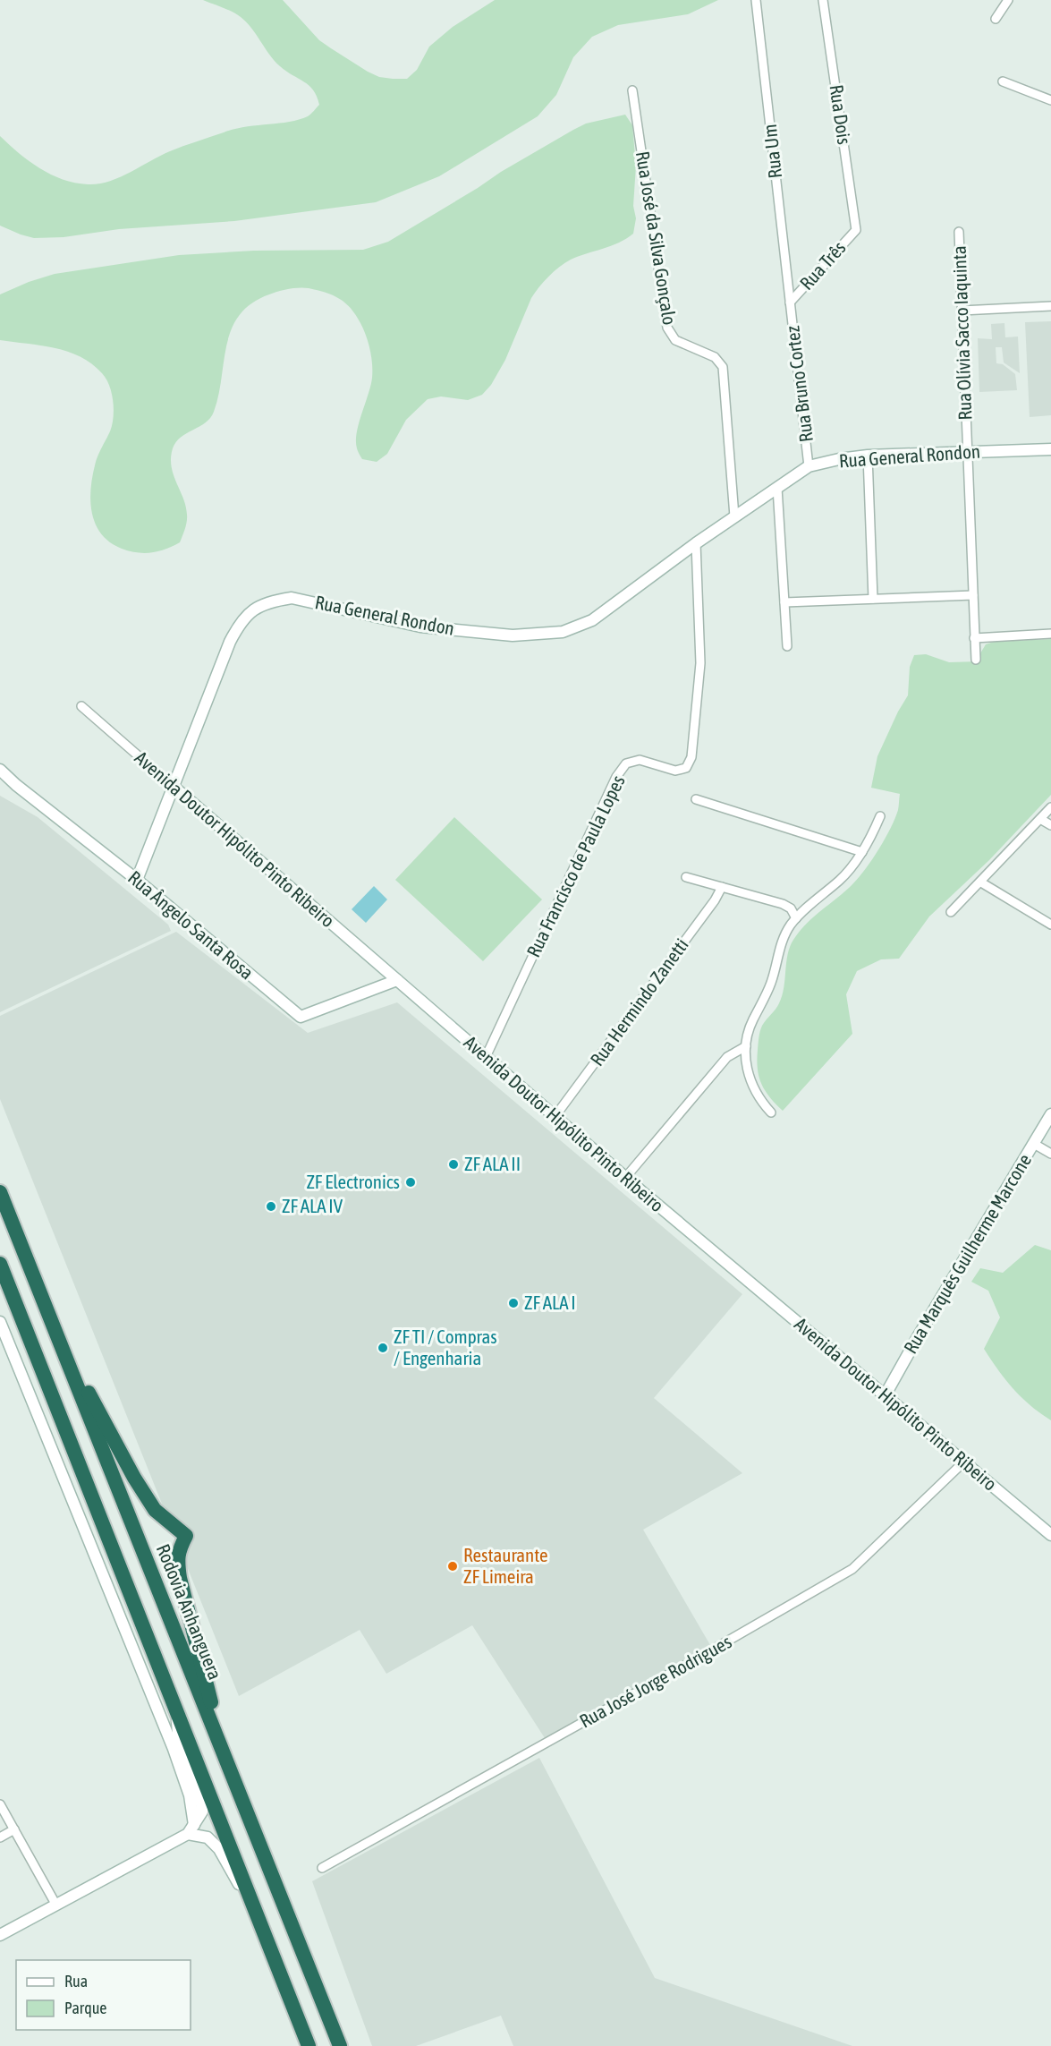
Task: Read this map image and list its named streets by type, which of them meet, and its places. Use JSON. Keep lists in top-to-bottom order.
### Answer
{
  "streets": {
    "highway": ["Rodovia Anhanguera"],
    "street": [
      "Rua Dois",
      "Rua Um",
      "Rua José da Silva Gonçalo",
      "Rua Três",
      "Rua Olívia Sacco Iaquinta",
      "Rua Bruno Cortez",
      "Rua General Rondon",
      "Avenida Doutor Hipólito Pinto Ribeiro",
      "Rua Francisco de Paula Lopes",
      "Rua Ângelo Santa Rosa",
      "Rua Hermindo Zanetti",
      "Rua Marquês Guilherme Marcone",
      "Rua José Jorge Rodrigues"
    ]
  },
  "crossings": [
    ["Rua Dois", "Rua Três"],
    ["Rua Um", "Rua Três"],
    ["Rua Um", "Rua Bruno Cortez"],
    ["Rua José da Silva Gonçalo", "Rua General Rondon"],
    ["Rua Três", "Rua Bruno Cortez"],
    ["Rua Olívia Sacco Iaquinta", "Rua General Rondon"],
    ["Rua Bruno Cortez", "Rua General Rondon"],
    ["Rua General Rondon", "Avenida Doutor Hipólito Pinto Ribeiro"],
    ["Rua General Rondon", "Rua Francisco de Paula Lopes"],
    ["Rua General Rondon", "Rua Ângelo Santa Rosa"],
    ["Avenida Doutor Hipólito Pinto Ribeiro", "Rua Francisco de Paula Lopes"],
    ["Avenida Doutor Hipólito Pinto Ribeiro", "Rua Ângelo Santa Rosa"],
    ["Avenida Doutor Hipólito Pinto Ribeiro", "Rua Hermindo Zanetti"],
    ["Avenida Doutor Hipólito Pinto Ribeiro", "Rua Marquês Guilherme Marcone"],
    ["Avenida Doutor Hipólito Pinto Ribeiro", "Rua José Jorge Rodrigues"]
  ],
  "places": [
    "ZF ALA II",
    "ZF Electronics",
    "ZF ALA IV",
    "ZF ALA I",
    "ZF TI / Compras / Engenharia",
    "Restaurante ZF Limeira"
  ],
  "legend": ["Rua", "Parque"]
}
